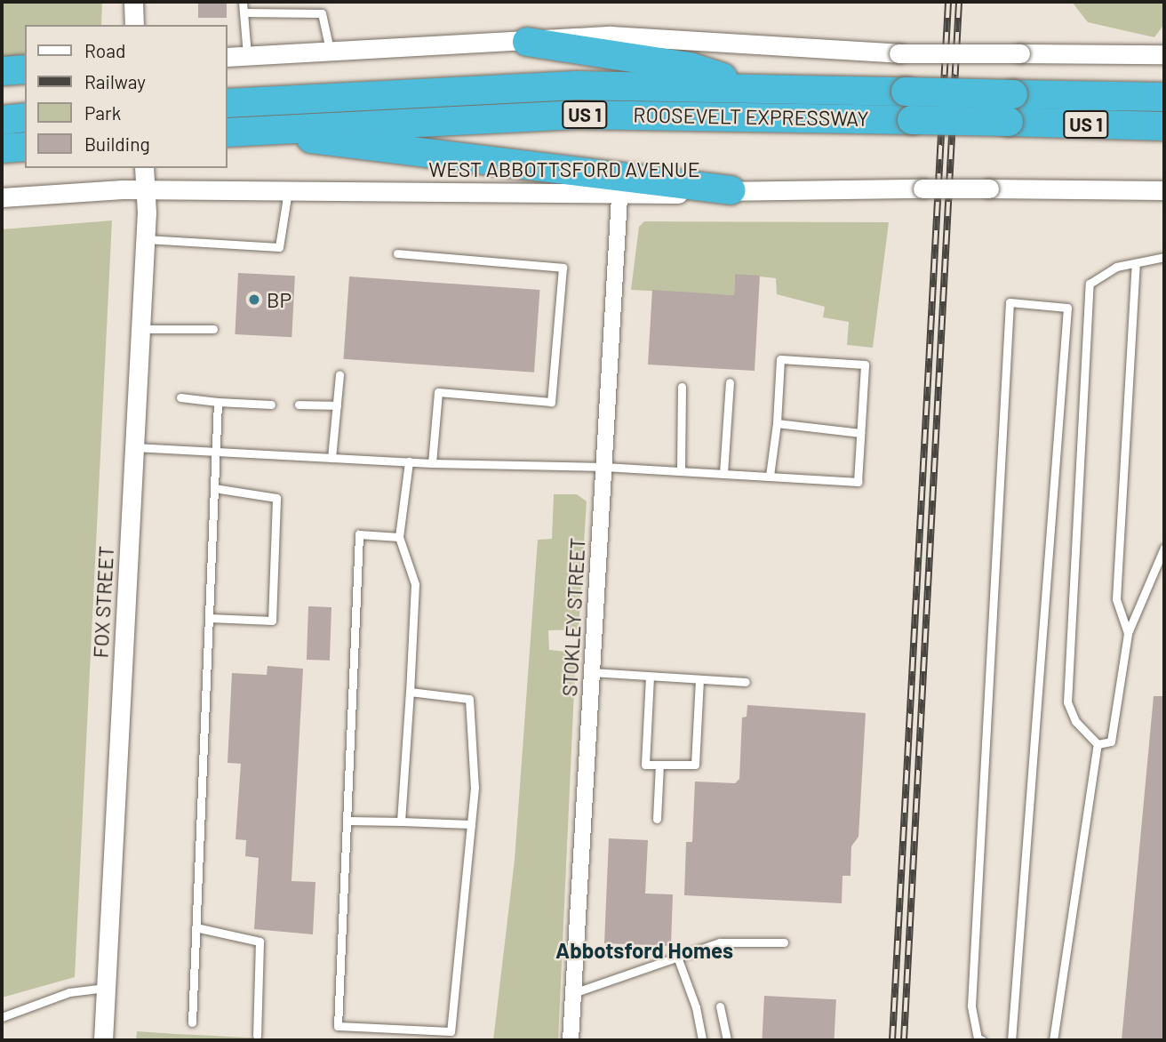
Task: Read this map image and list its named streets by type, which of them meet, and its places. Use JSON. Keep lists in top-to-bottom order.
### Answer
{
  "streets": {
    "highway": ["US 1", "ROOSEVELT EXPRESSWAY"],
    "street": ["WEST ABBOTTSFORD AVENUE", "FOX STREET", "STOKLEY STREET"]
  },
  "crossings": [
    ["WEST ABBOTTSFORD AVENUE", "FOX STREET"],
    ["WEST ABBOTTSFORD AVENUE", "STOKLEY STREET"]
  ],
  "districts": ["Abbotsford Homes"],
  "places": ["BP"],
  "legend": [
    "Road",
    "Railway",
    "Park",
    "Building"
  ]
}
